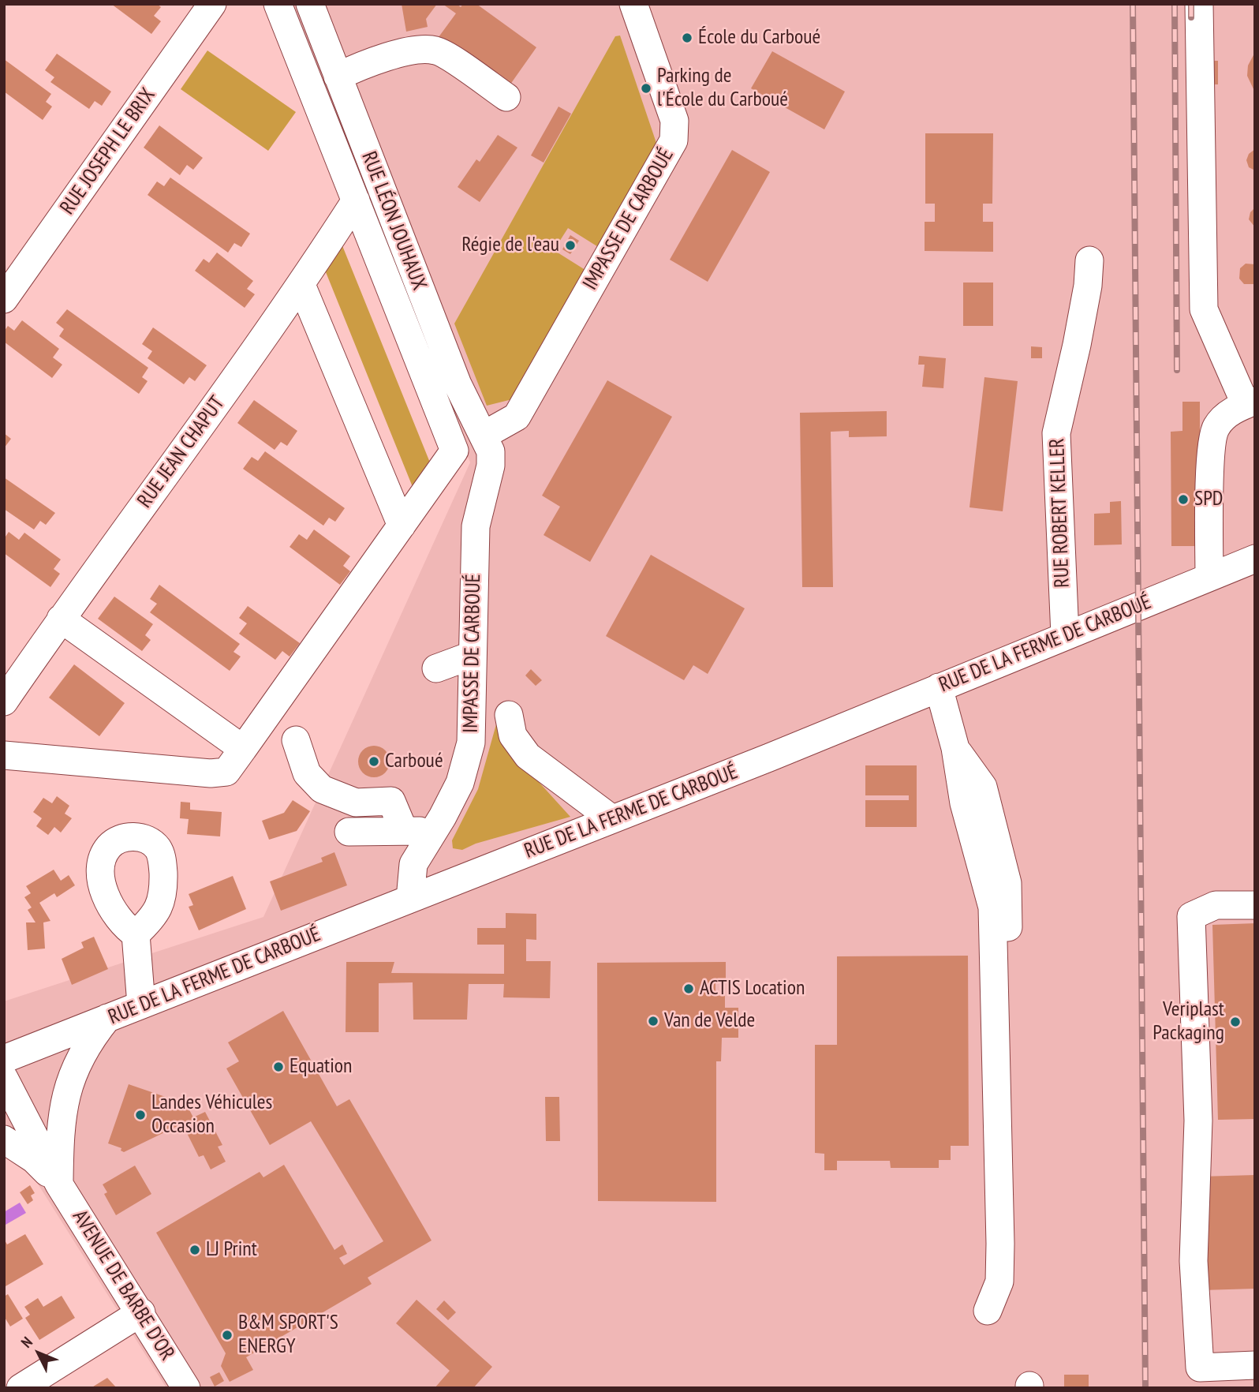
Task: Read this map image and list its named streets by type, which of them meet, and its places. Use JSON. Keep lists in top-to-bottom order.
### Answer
{
  "streets": {
    "street": [
      "RUE JOSEPH LE BRIX",
      "IMPASSE DE CARBOUÉ",
      "RUE LÉON JOUHAUX",
      "RUE JEAN CHAPUT",
      "RUE ROBERT KELLER",
      "RUE DE LA FERME DE CARBOUÉ",
      "AVENUE DE BARBE D'OR"
    ]
  },
  "crossings": [
    ["IMPASSE DE CARBOUÉ", "RUE LÉON JOUHAUX"],
    ["IMPASSE DE CARBOUÉ", "RUE DE LA FERME DE CARBOUÉ"],
    ["RUE ROBERT KELLER", "RUE DE LA FERME DE CARBOUÉ"]
  ],
  "places": [
    "École du Carboué",
    "Parking de l'École du Carboué",
    "Régie de l'eau",
    "SPD",
    "Carboué",
    "ACTIS Location",
    "Van de Velde",
    "Veriplast Packaging",
    "Equation",
    "Landes Véhicules Occasion",
    "LJ Print",
    "B&M SPORT'S ENERGY"
  ],
  "north": "top left"
}
